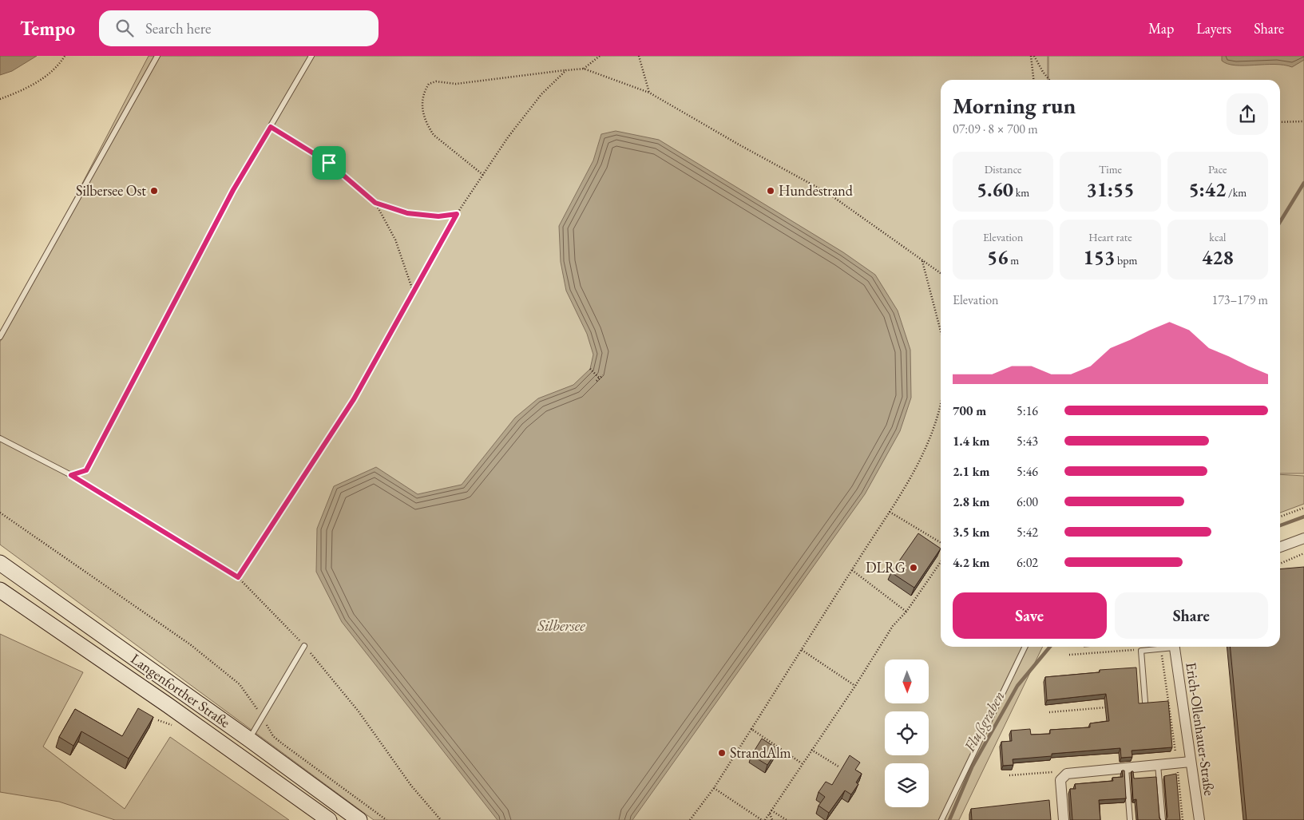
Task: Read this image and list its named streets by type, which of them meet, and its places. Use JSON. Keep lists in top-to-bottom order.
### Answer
{
  "streets": {
    "main road": ["Langenforther Straße"],
    "street": ["Erich-Ollenhauer-Straße"]
  },
  "water": ["Silbersee", "Flußgraben"],
  "places": [
    "Silbersee Ost",
    "Hundestrand",
    "DLRG",
    "StrandAlm"
  ],
  "north": "bottom",
  "page": {
    "header": "Tempo",
    "search": "Search here",
    "nav": ["Map", "Layers", "Share"],
    "heading": ["Morning run", "07:09 · 8 × 700 m"],
    "stats": [
      ["Distance", "5.60 km"],
      ["Time", "31:55"],
      ["Pace", "5:42 /km"],
      ["Elevation", "56 m"],
      ["Heart rate", "153 bpm"],
      ["kcal", "428"]
    ],
    "chart": ["Elevation", "173–179 m"],
    "list": [
      {
        "name": "700 m",
        "note": "5:16"
      },
      {
        "name": "1.4 km",
        "note": "5:43"
      },
      {
        "name": "2.1 km",
        "note": "5:46"
      },
      {
        "name": "2.8 km",
        "note": "6:00"
      },
      {
        "name": "3.5 km",
        "note": "5:42"
      },
      {
        "name": "4.2 km",
        "note": "6:02"
      }
    ],
    "buttons": ["Save", "Share"]
  }
}
